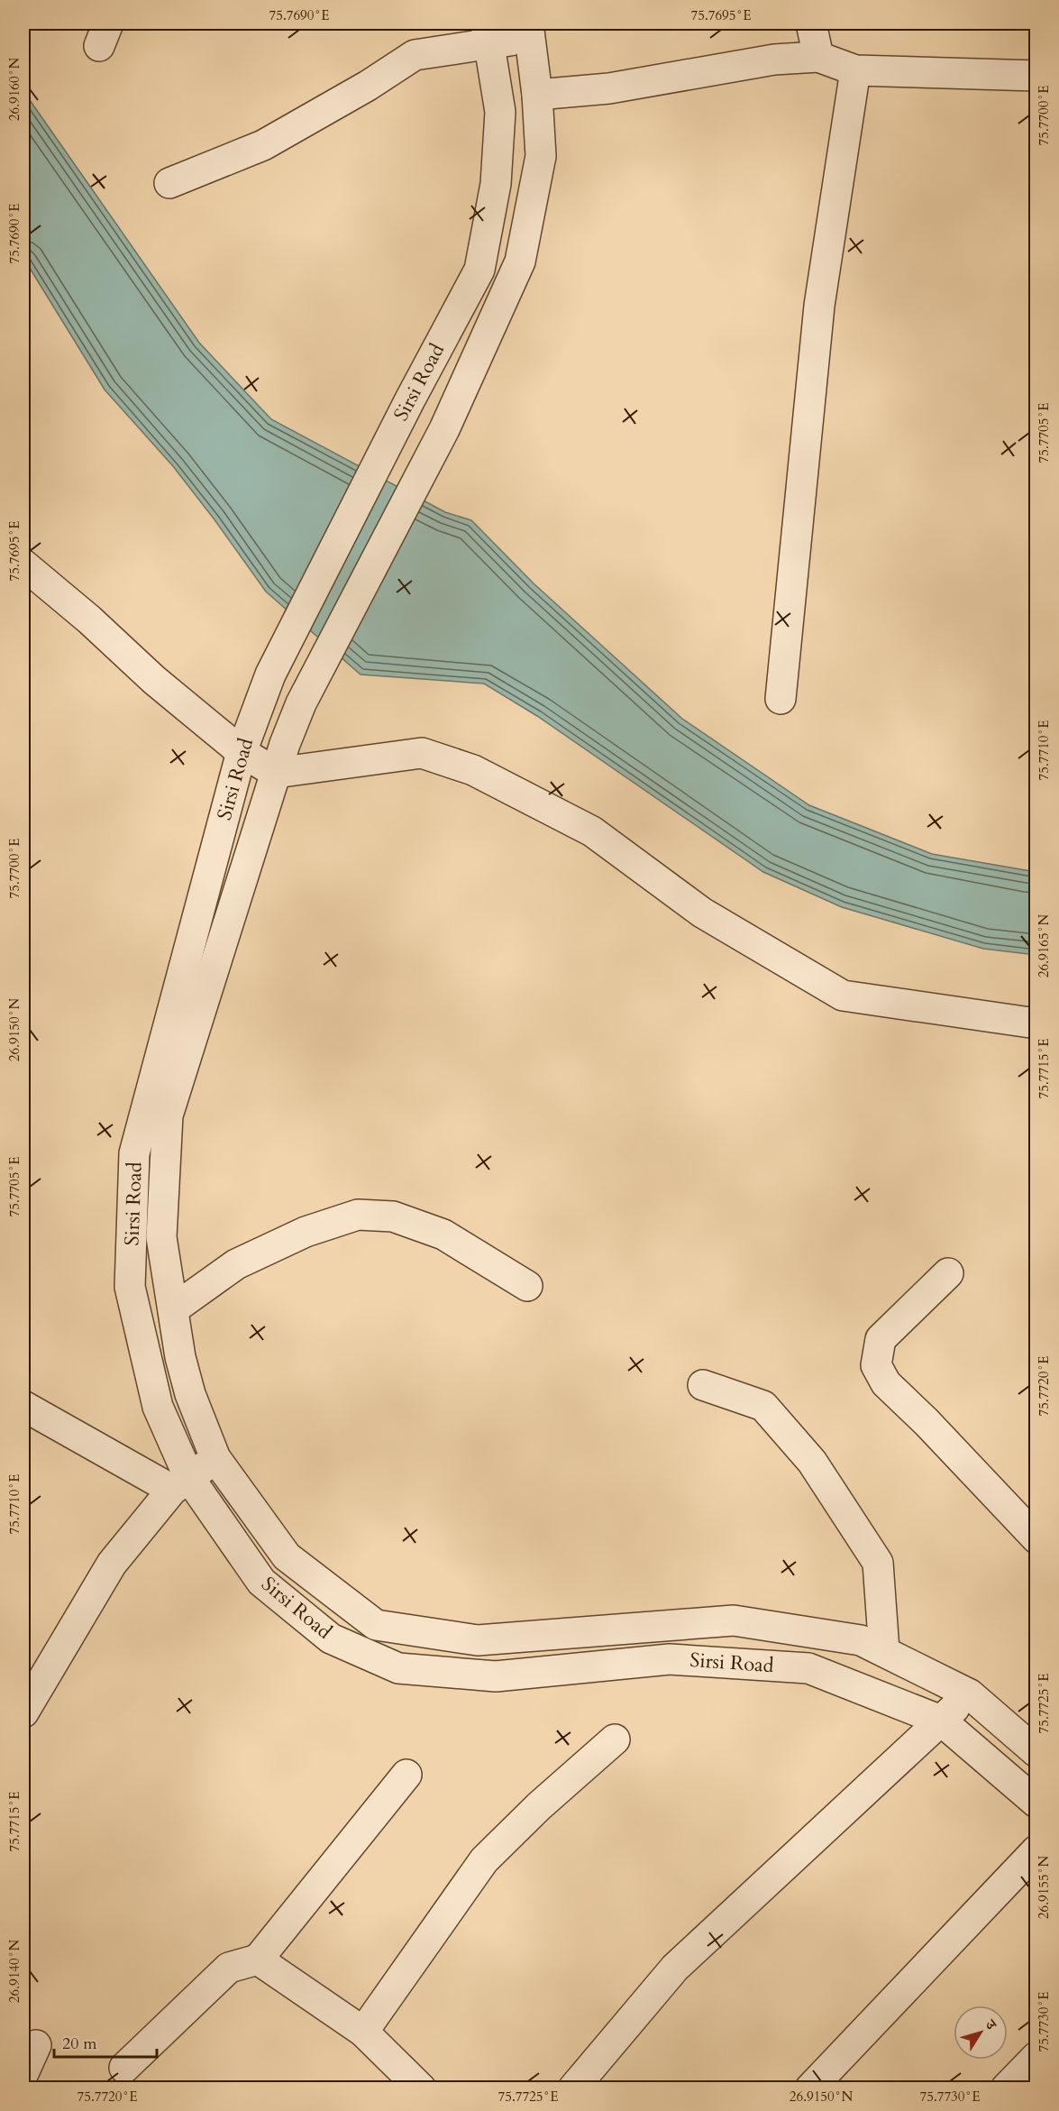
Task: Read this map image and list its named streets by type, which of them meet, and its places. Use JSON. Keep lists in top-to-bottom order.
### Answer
{
  "streets": {
    "street": ["Sirsi Road"]
  },
  "scale_bar": "20 m",
  "north": "top right",
  "coordinates": [
    "75.7690°E",
    "75.7695°E",
    "26.9160°N",
    "75.7700°E",
    "75.7705°E",
    "75.7710°E",
    "26.9165°N",
    "26.9150°N",
    "75.7715°E",
    "75.7720°E",
    "75.7725°E",
    "26.9155°N",
    "26.9140°N",
    "75.7730°E"
  ]
}
